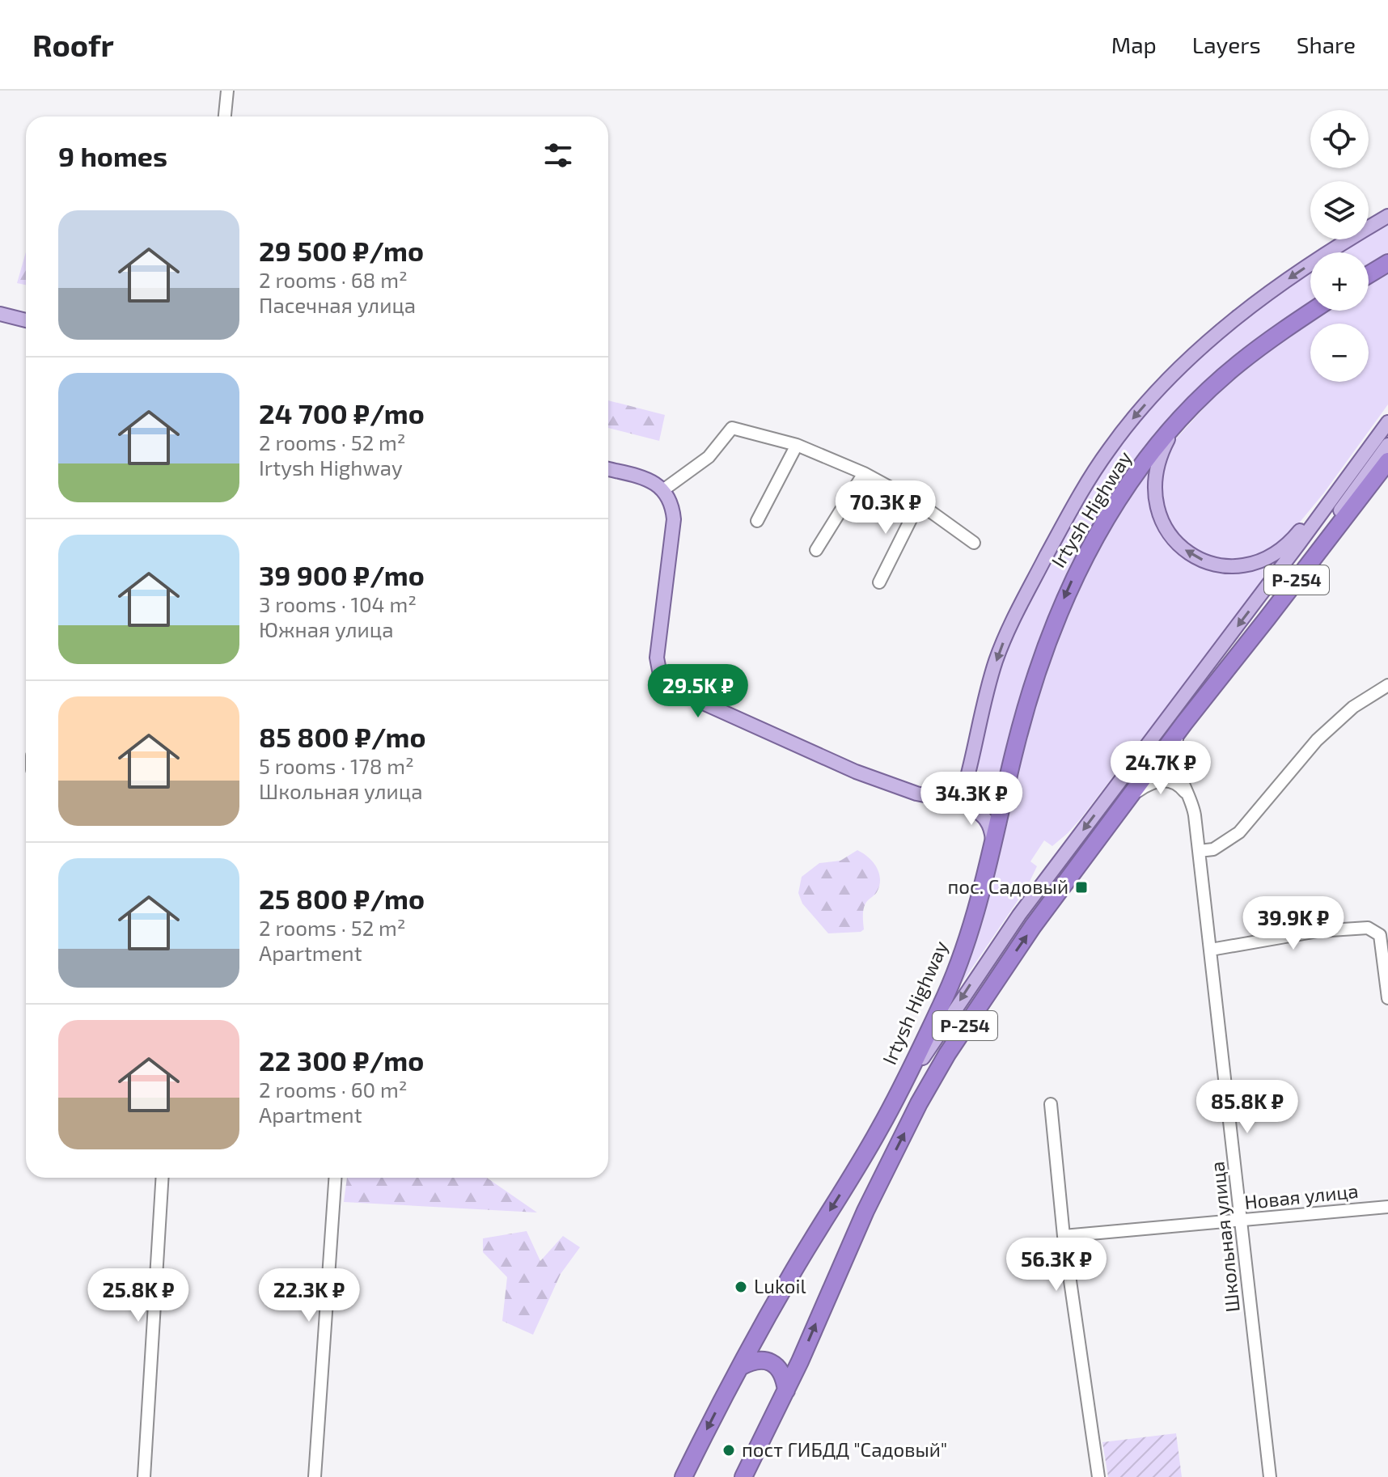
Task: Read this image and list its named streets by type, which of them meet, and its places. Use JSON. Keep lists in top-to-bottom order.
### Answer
{
  "streets": {
    "highway": ["Irtysh Highway", "Р-254"],
    "street": ["Новая улица", "Школьная улица"]
  },
  "crossings": [
    ["Р-254", "Школьная улица"],
    ["Новая улица", "Школьная улица"]
  ],
  "places": {
    "transit": ["пос. Садовый"],
    "other": ["Lukoil", "пост ГИБДД \"Садовый\""]
  },
  "page": {
    "header": "Roofr",
    "nav": ["Map", "Layers", "Share"],
    "map_buttons": ["+", "−"],
    "heading": "9 homes",
    "list": [
      {
        "name": "29 500 ₽/mo",
        "note": "2 rooms · 68 m² · Пасечная улица"
      },
      {
        "name": "24 700 ₽/mo",
        "note": "2 rooms · 52 m² · Irtysh Highway"
      },
      {
        "name": "39 900 ₽/mo",
        "note": "3 rooms · 104 m² · Южная улица"
      },
      {
        "name": "85 800 ₽/mo",
        "note": "5 rooms · 178 m² · Школьная улица"
      },
      {
        "name": "25 800 ₽/mo",
        "note": "2 rooms · 52 m² · Apartment"
      },
      {
        "name": "22 300 ₽/mo",
        "note": "2 rooms · 60 m² · Apartment"
      }
    ],
    "price": [
      "70.3K ₽",
      "29.5K ₽",
      "24.7K ₽",
      "34.3K ₽",
      "39.9K ₽",
      "85.8K ₽",
      "56.3K ₽",
      "25.8K ₽",
      "22.3K ₽"
    ]
  }
}
